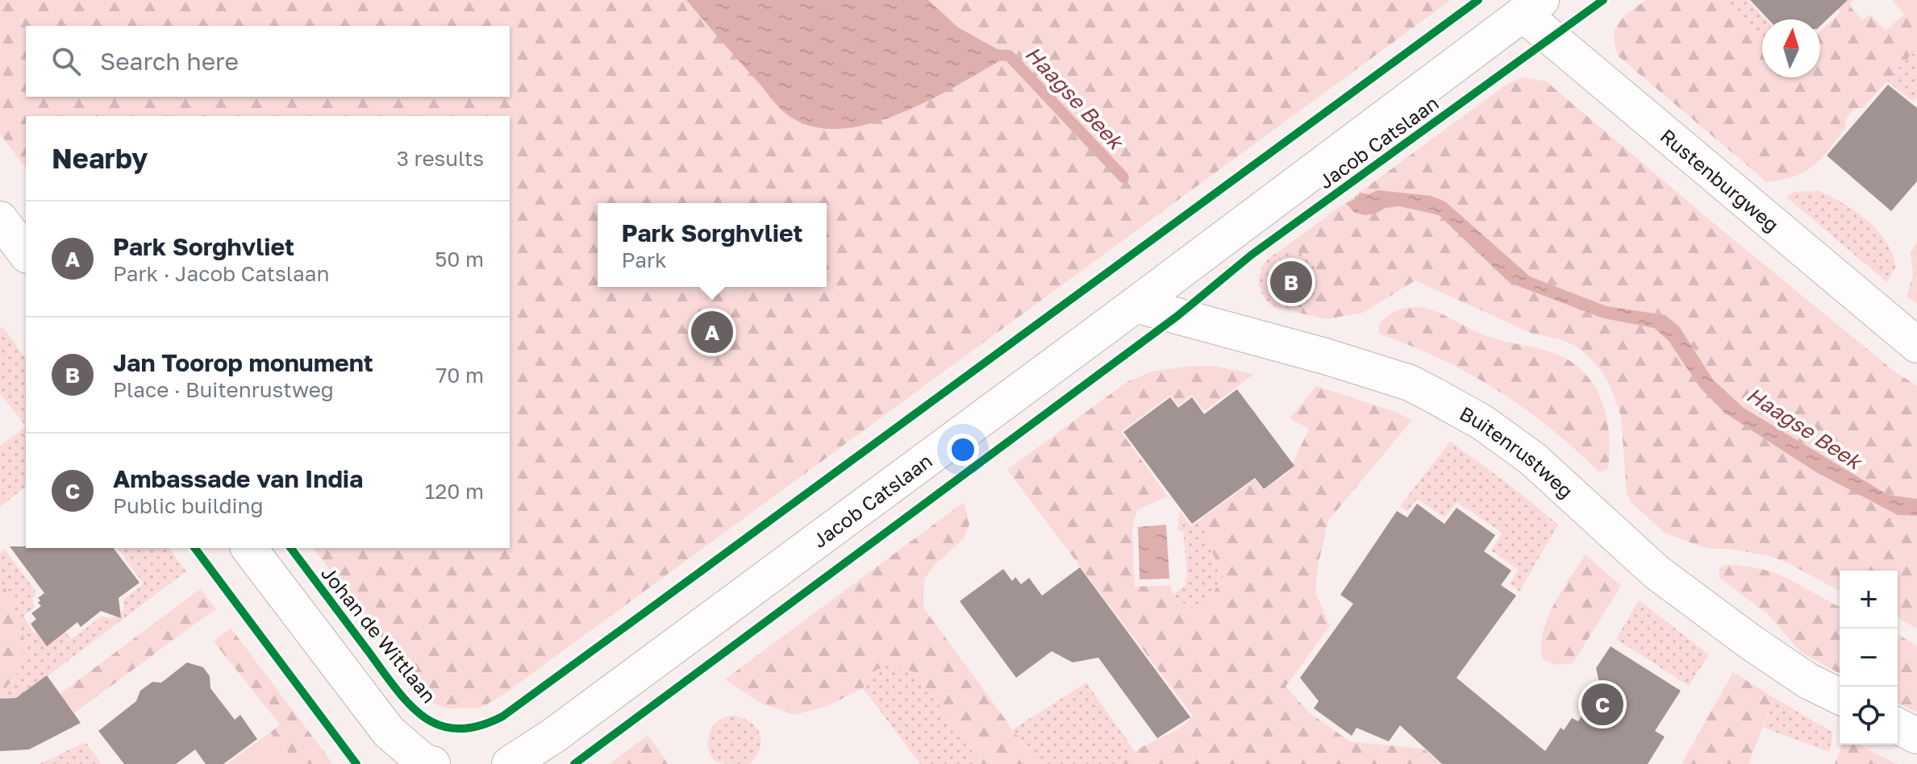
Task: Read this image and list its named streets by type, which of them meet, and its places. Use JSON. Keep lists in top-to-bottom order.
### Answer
{
  "streets": {
    "street": ["Jacob Catslaan", "Rustenburgweg", "Buitenrustweg"],
    "cycle path": ["Johan de Wittlaan"]
  },
  "crossings": [
    ["Jacob Catslaan", "Rustenburgweg"],
    ["Jacob Catslaan", "Buitenrustweg"]
  ],
  "water": ["Haagse Beek"],
  "north": "top",
  "page": {
    "search": "Search here",
    "heading": ["Nearby", "3 results"],
    "list": [
      {
        "mark": "A",
        "name": "Park Sorghvliet",
        "note": "Park · Jacob Catslaan",
        "value": "50 m"
      },
      {
        "mark": "B",
        "name": "Jan Toorop monument",
        "note": "Place · Buitenrustweg",
        "value": "70 m"
      },
      {
        "mark": "C",
        "name": "Ambassade van India",
        "note": "Public building",
        "value": "120 m"
      }
    ],
    "popup": ["Park Sorghvliet", "Park"],
    "pins": ["B", "A", "C"],
    "map_buttons": ["+", "−"]
  }
}
